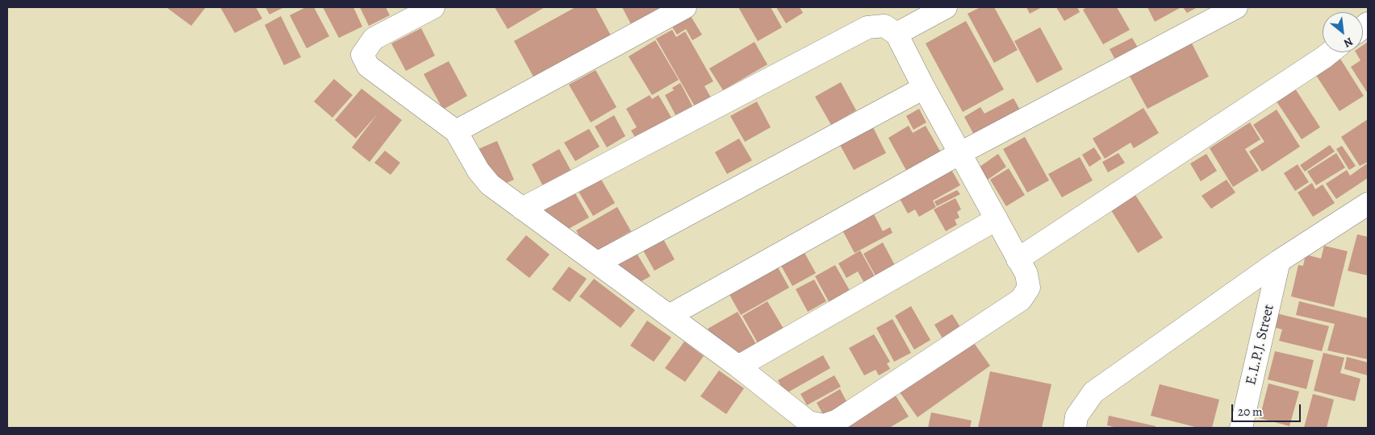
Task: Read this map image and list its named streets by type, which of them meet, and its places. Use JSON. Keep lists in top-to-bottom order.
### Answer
{
  "streets": {
    "street": ["E.L.P.J. Street"]
  },
  "scale_bar": "20 m",
  "north": "bottom right"
}
